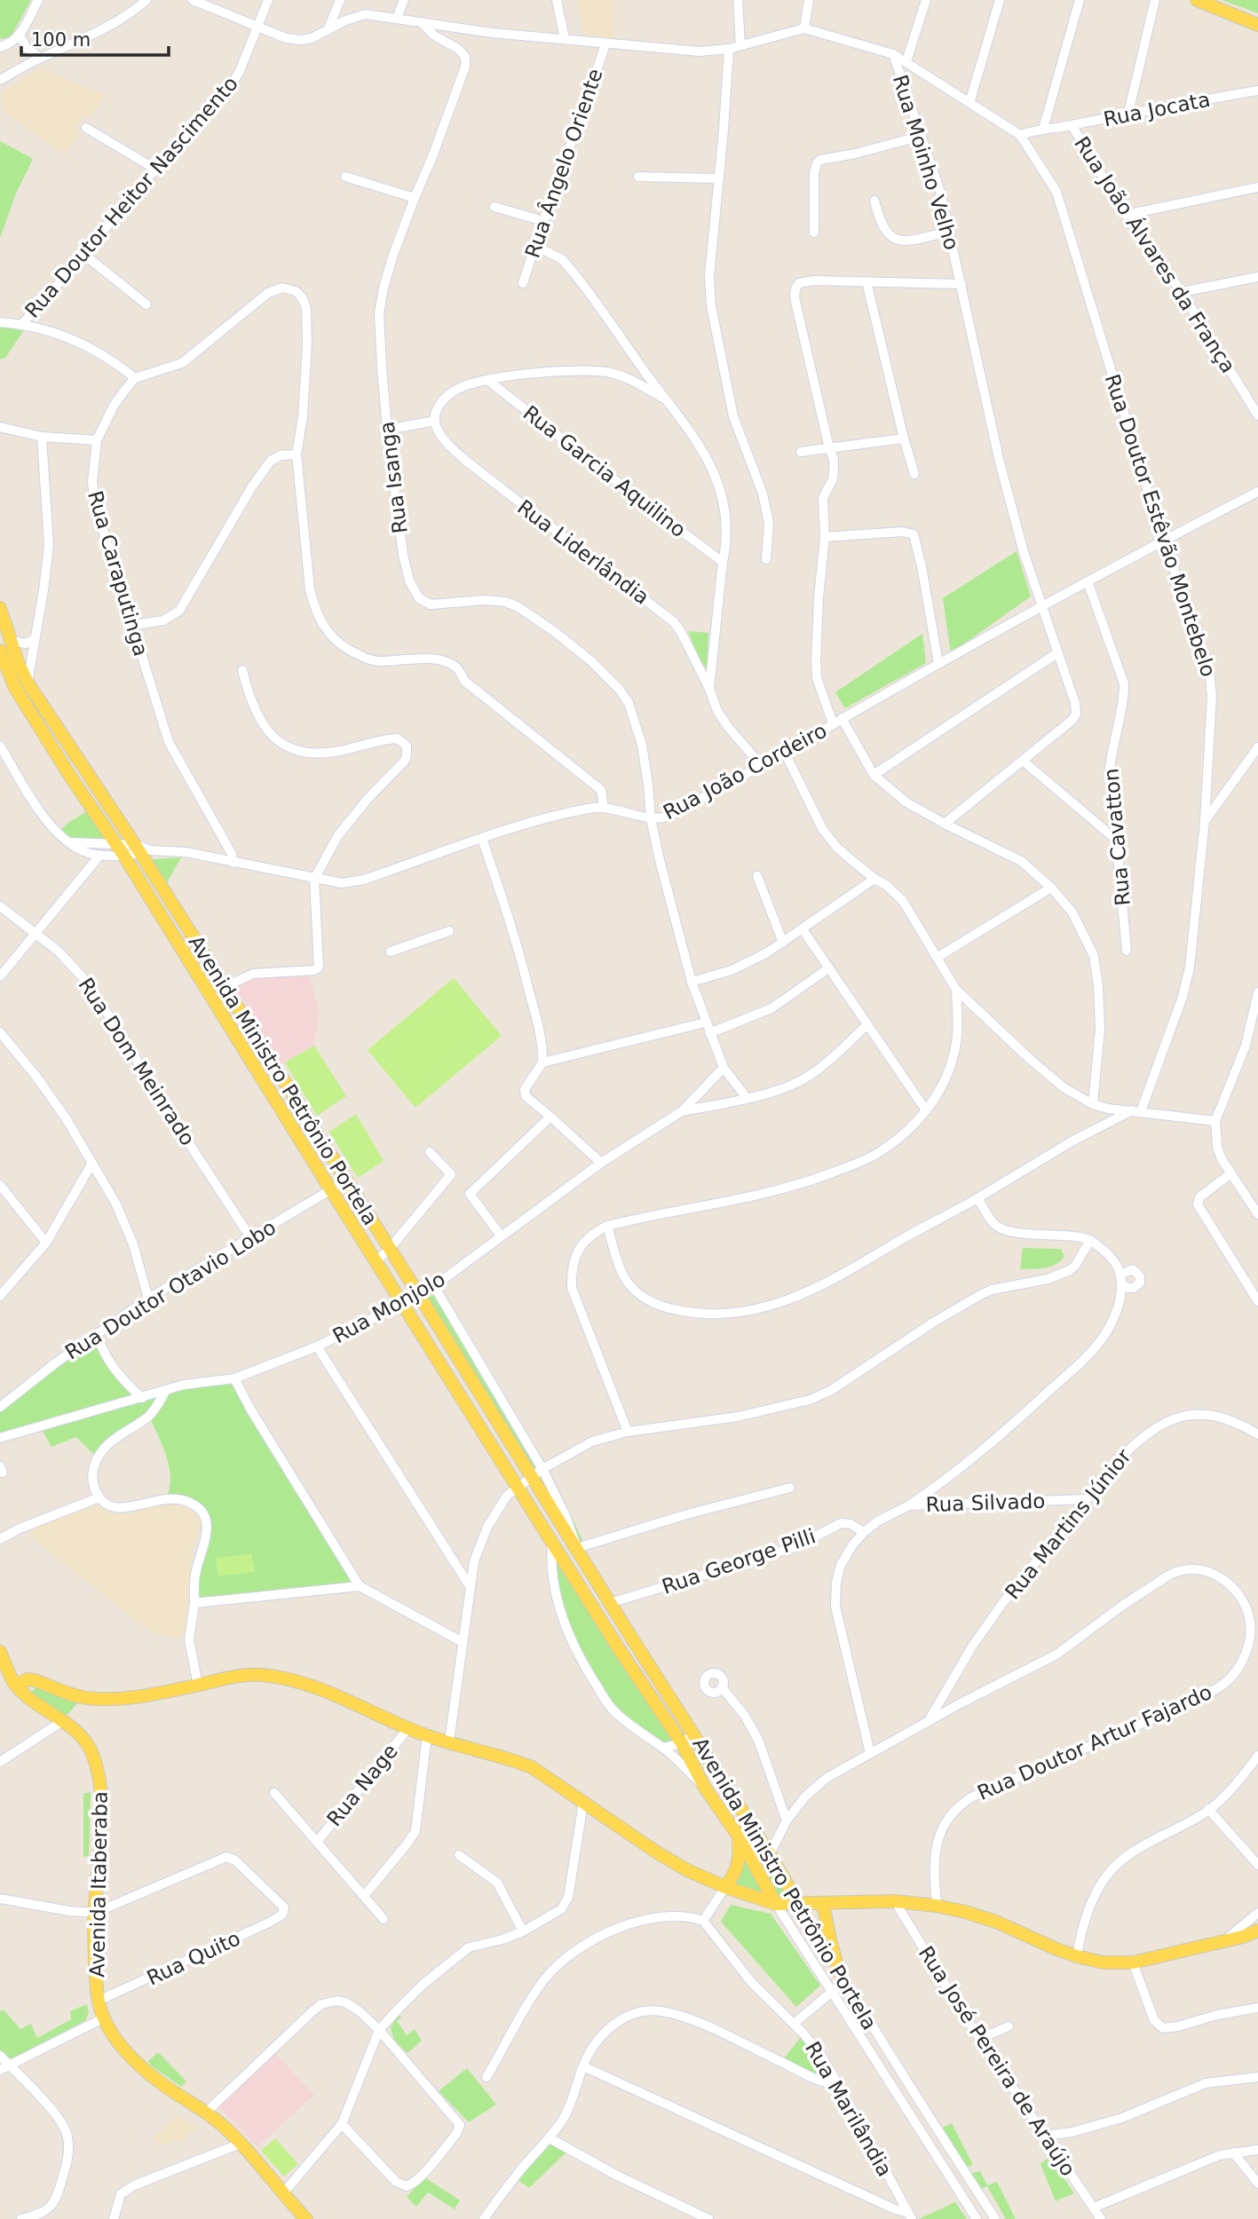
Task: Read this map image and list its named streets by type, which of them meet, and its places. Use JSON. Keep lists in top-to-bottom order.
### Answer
{
  "streets": {
    "main road": ["Avenida Ministro Petrônio Portela", "Avenida Itaberaba"],
    "street": [
      "Rua Jocata",
      "Rua Moinho Velho",
      "Rua Ângelo Oriente",
      "Rua Doutor Heitor Nascimento",
      "Rua João Álvares da França",
      "Rua Garcia Aquilino",
      "Rua Isanga",
      "Rua Doutor Estêvão Montebelo",
      "Rua Liderlândia",
      "Rua Caraputinga",
      "Rua João Cordeiro",
      "Rua Cavatton",
      "Rua Dom Meinrado",
      "Rua Doutor Otavio Lobo",
      "Rua Monjolo",
      "Rua Silvado",
      "Rua Martins Júnior",
      "Rua George Pilli",
      "Rua Doutor Artur Fajardo",
      "Rua Nage",
      "Rua Quito",
      "Rua José Pereira de Araújo",
      "Rua Marilândia"
    ]
  },
  "crossings": [
    ["Rua Jocata", "Rua João Álvares da França"],
    ["Rua Jocata", "Rua Doutor Estêvão Montebelo"],
    ["Rua Moinho Velho", "Rua João Cordeiro"],
    ["Rua Isanga", "Rua João Cordeiro"],
    ["Rua Isanga", "Rua Monjolo"],
    ["Rua Doutor Estêvão Montebelo", "Rua João Cordeiro"],
    ["Rua Liderlândia", "Rua João Cordeiro"],
    ["Rua Caraputinga", "Rua João Cordeiro"],
    ["Rua João Cordeiro", "Rua Cavatton"],
    ["Rua João Cordeiro", "Avenida Ministro Petrônio Portela"],
    ["Rua Dom Meinrado", "Rua Doutor Otavio Lobo"],
    ["Avenida Ministro Petrônio Portela", "Rua Doutor Otavio Lobo"],
    ["Avenida Ministro Petrônio Portela", "Rua Monjolo"],
    ["Avenida Ministro Petrônio Portela", "Rua George Pilli"],
    ["Avenida Ministro Petrônio Portela", "Rua Doutor Artur Fajardo"],
    ["Rua Silvado", "Rua Martins Júnior"],
    ["Rua Silvado", "Rua George Pilli"],
    ["Rua Silvado", "Rua Doutor Artur Fajardo"],
    ["Rua Martins Júnior", "Rua Doutor Artur Fajardo"],
    ["Avenida Itaberaba", "Rua Quito"]
  ],
  "scale_bar": "100 m"
}
